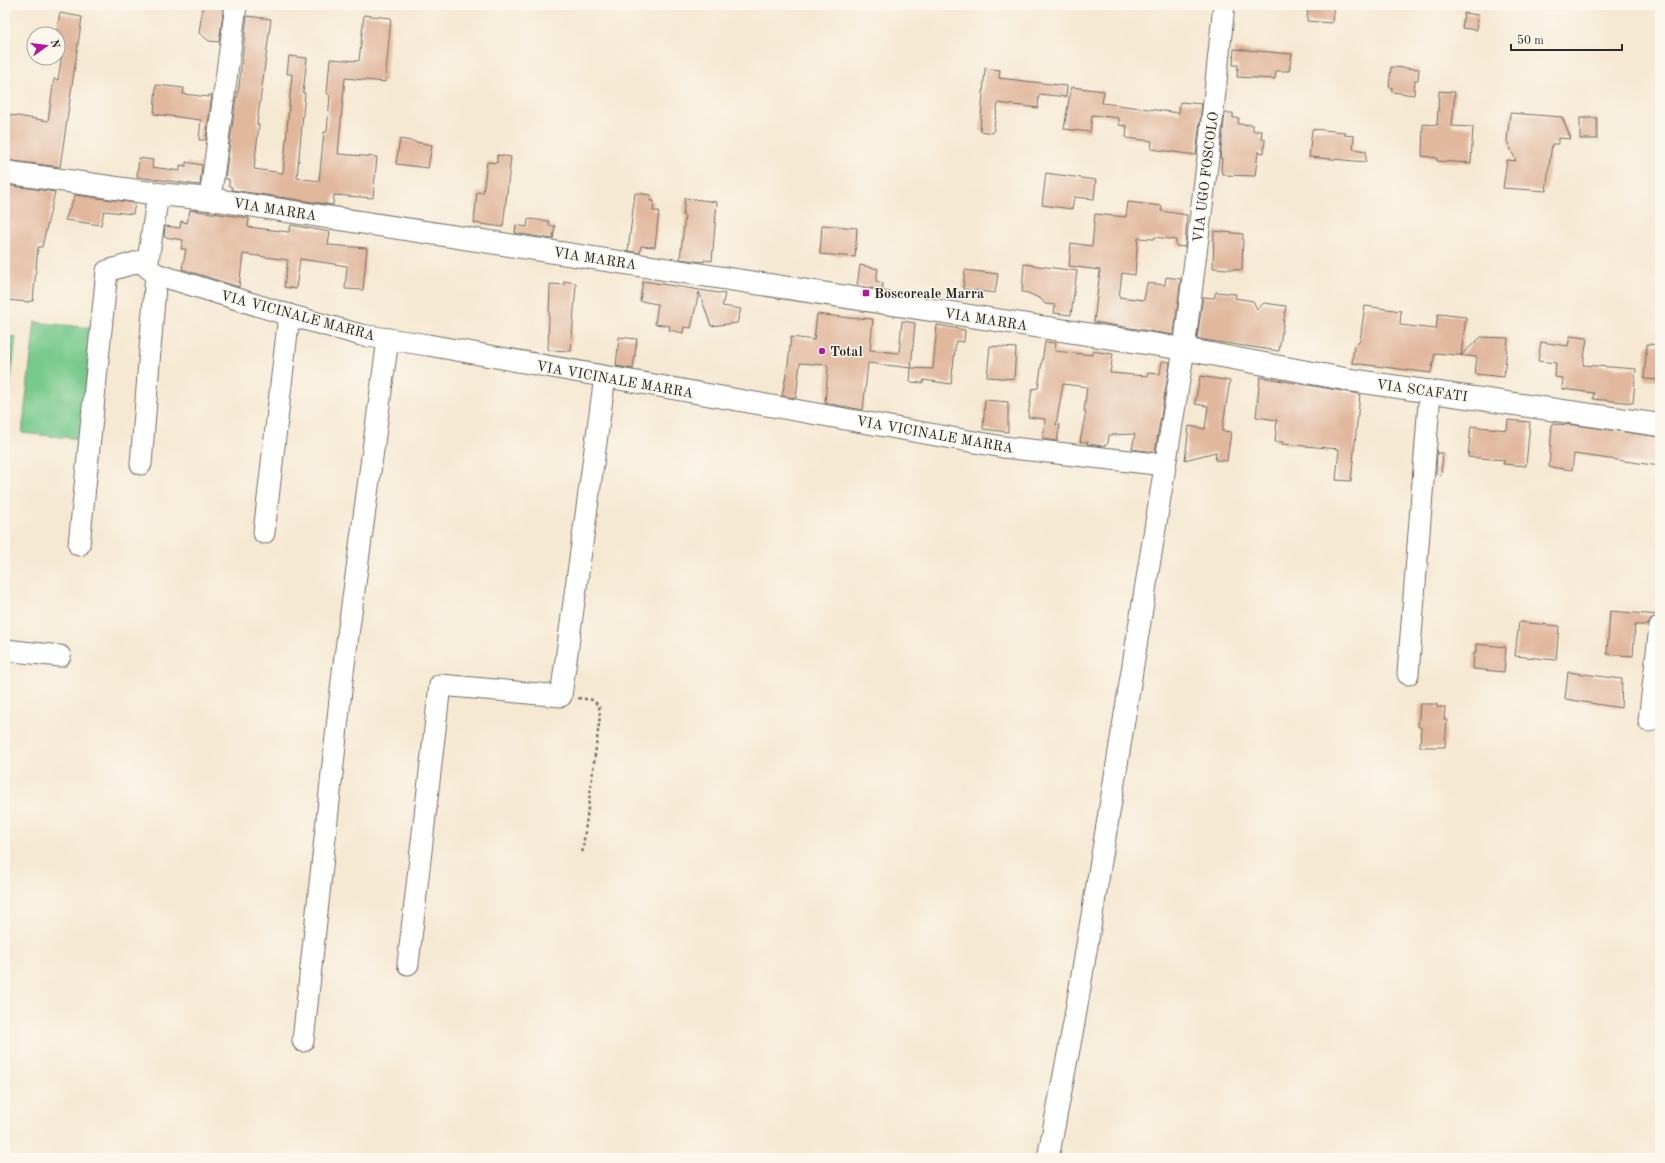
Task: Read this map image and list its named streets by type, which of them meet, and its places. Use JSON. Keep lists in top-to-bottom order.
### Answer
{
  "streets": {
    "main road": ["VIA MARRA", "VIA SCAFATI"],
    "street": ["VIA UGO FOSCOLO", "VIA VICINALE MARRA"]
  },
  "crossings": [
    ["VIA UGO FOSCOLO", "VIA MARRA"],
    ["VIA UGO FOSCOLO", "VIA VICINALE MARRA"],
    ["VIA UGO FOSCOLO", "VIA SCAFATI"],
    ["VIA MARRA", "VIA SCAFATI"]
  ],
  "places": {
    "transit": ["Boscoreale Marra"],
    "other": ["Total"]
  },
  "scale_bar": "50 m",
  "north": "right"
}
